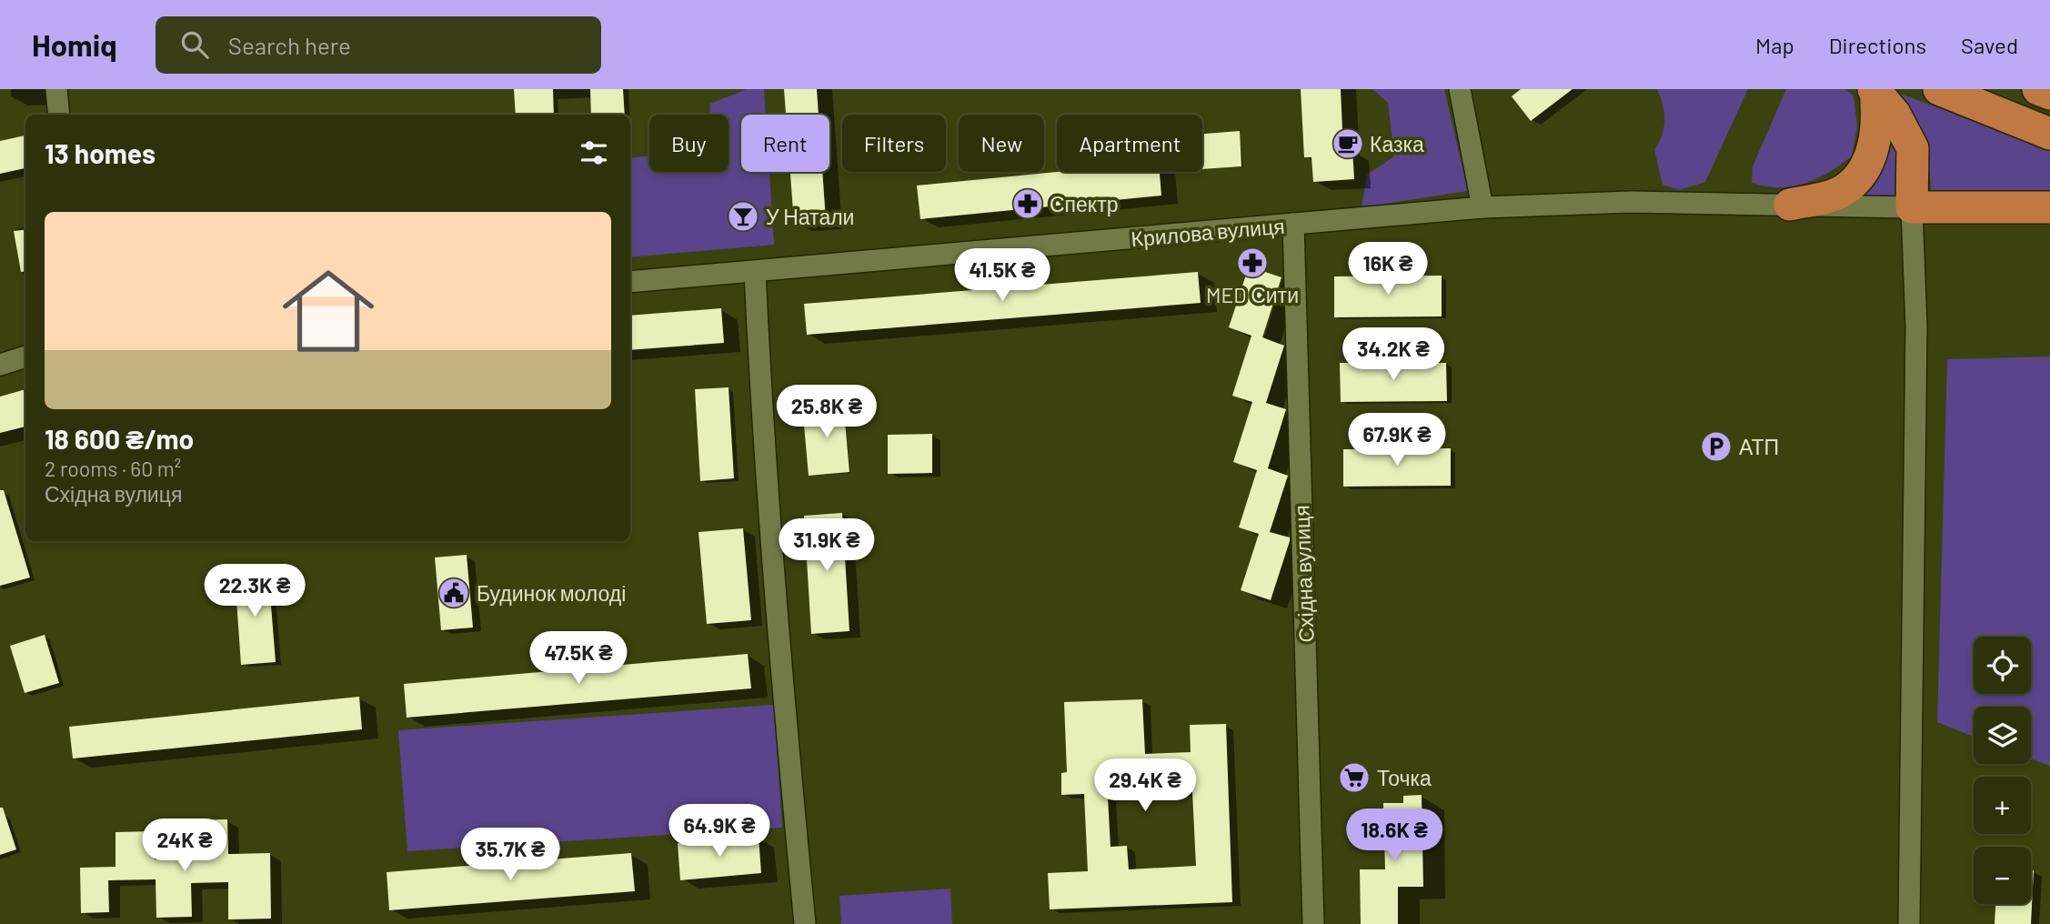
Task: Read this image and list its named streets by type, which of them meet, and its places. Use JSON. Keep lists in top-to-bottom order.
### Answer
{
  "streets": {
    "street": ["Крилова вулиця", "Східна вулиця"]
  },
  "crossings": [
    ["Крилова вулиця", "Східна вулиця"]
  ],
  "places": {
    "cafe": ["Казка"],
    "pharmacy": ["Спектр", "MED Сити"],
    "bar": ["У Натали"],
    "parking": ["АТП"],
    "public building": ["Будинок молоді"],
    "supermarket": ["Точка"]
  },
  "page": {
    "header": "Homiq",
    "search": "Search here",
    "nav": ["Map", "Directions", "Saved"],
    "chip": [
      "Buy",
      "Rent",
      "Filters",
      "New",
      "Apartment"
    ],
    "heading": "13 homes",
    "list": [
      {
        "name": "18 600 ₴/mo",
        "note": "2 rooms · 60 m² · Східна вулиця"
      }
    ],
    "price": [
      "16K ₴",
      "41.5K ₴",
      "34.2K ₴",
      "25.8K ₴",
      "67.9K ₴",
      "31.9K ₴",
      "22.3K ₴",
      "47.5K ₴",
      "29.4K ₴",
      "64.9K ₴",
      "18.6K ₴",
      "24K ₴",
      "35.7K ₴"
    ],
    "map_buttons": ["+", "−"]
  }
}
